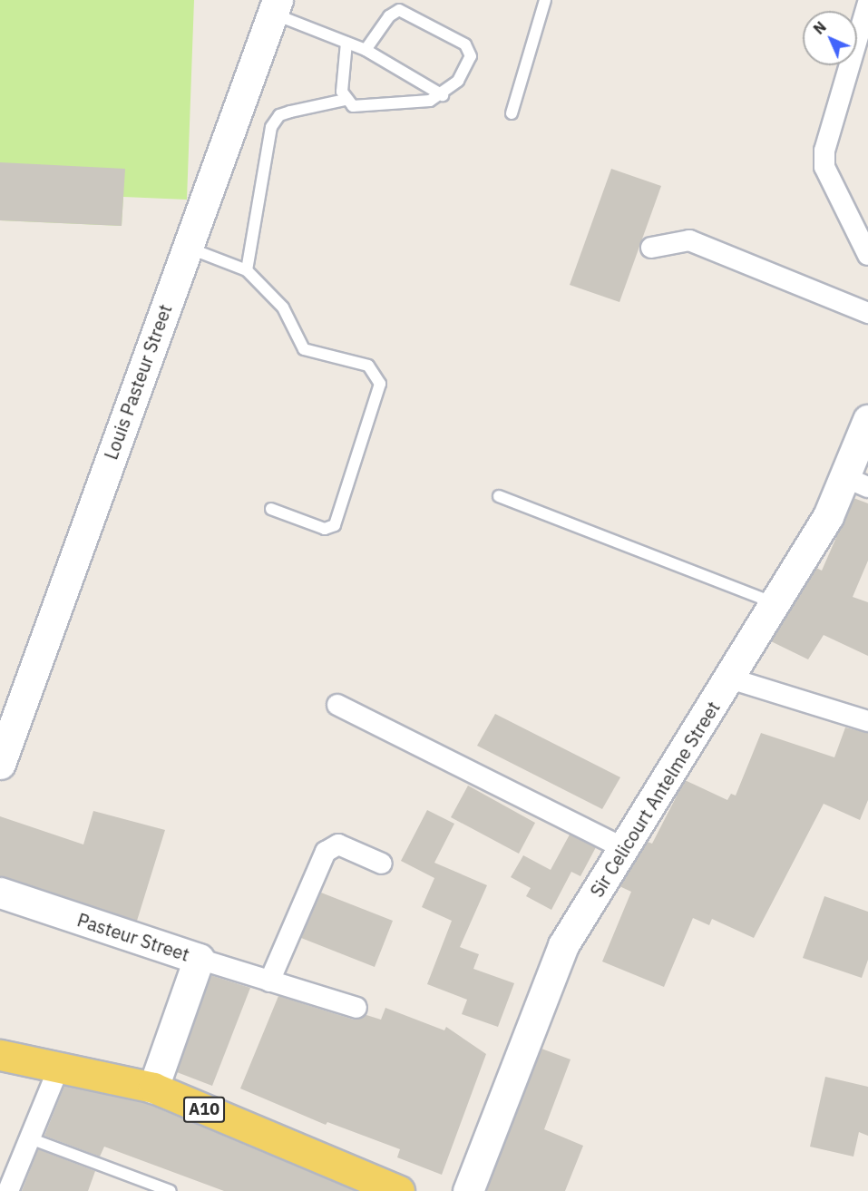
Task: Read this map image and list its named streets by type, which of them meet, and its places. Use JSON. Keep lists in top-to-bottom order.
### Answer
{
  "streets": {
    "main road": ["A10"],
    "street": ["Louis Pasteur Street", "Sir Celicourt Antelme Street", "Pasteur Street"]
  },
  "crossings": [
    ["Pasteur Street", "A10"]
  ],
  "north": "top left"
}
